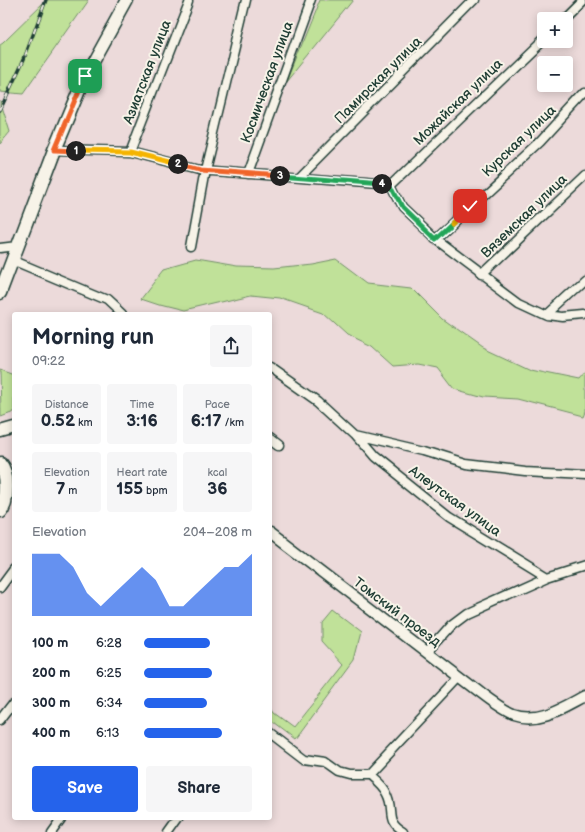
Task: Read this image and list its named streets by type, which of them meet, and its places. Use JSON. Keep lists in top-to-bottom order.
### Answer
{
  "streets": {
    "street": [
      "Азиатская улица",
      "Памирская улица",
      "Космическая улица",
      "Можайская улица",
      "Курская улица",
      "Вяземская улица",
      "Алеутская улица",
      "Томский проезд"
    ]
  },
  "page": {
    "map_buttons": ["+", "−"],
    "pins": [
      "1",
      "2",
      "3",
      "4"
    ],
    "heading": ["Morning run", "09:22"],
    "stats": [
      ["Distance", "0.52 km"],
      ["Time", "3:16"],
      ["Pace", "6:17 /km"],
      ["Elevation", "7 m"],
      ["Heart rate", "155 bpm"],
      ["kcal", "36"]
    ],
    "chart": ["Elevation", "204–208 m"],
    "list": [
      {
        "name": "100 m",
        "note": "6:28"
      },
      {
        "name": "200 m",
        "note": "6:25"
      },
      {
        "name": "300 m",
        "note": "6:34"
      },
      {
        "name": "400 m",
        "note": "6:13"
      }
    ],
    "buttons": ["Save", "Share"]
  }
}
